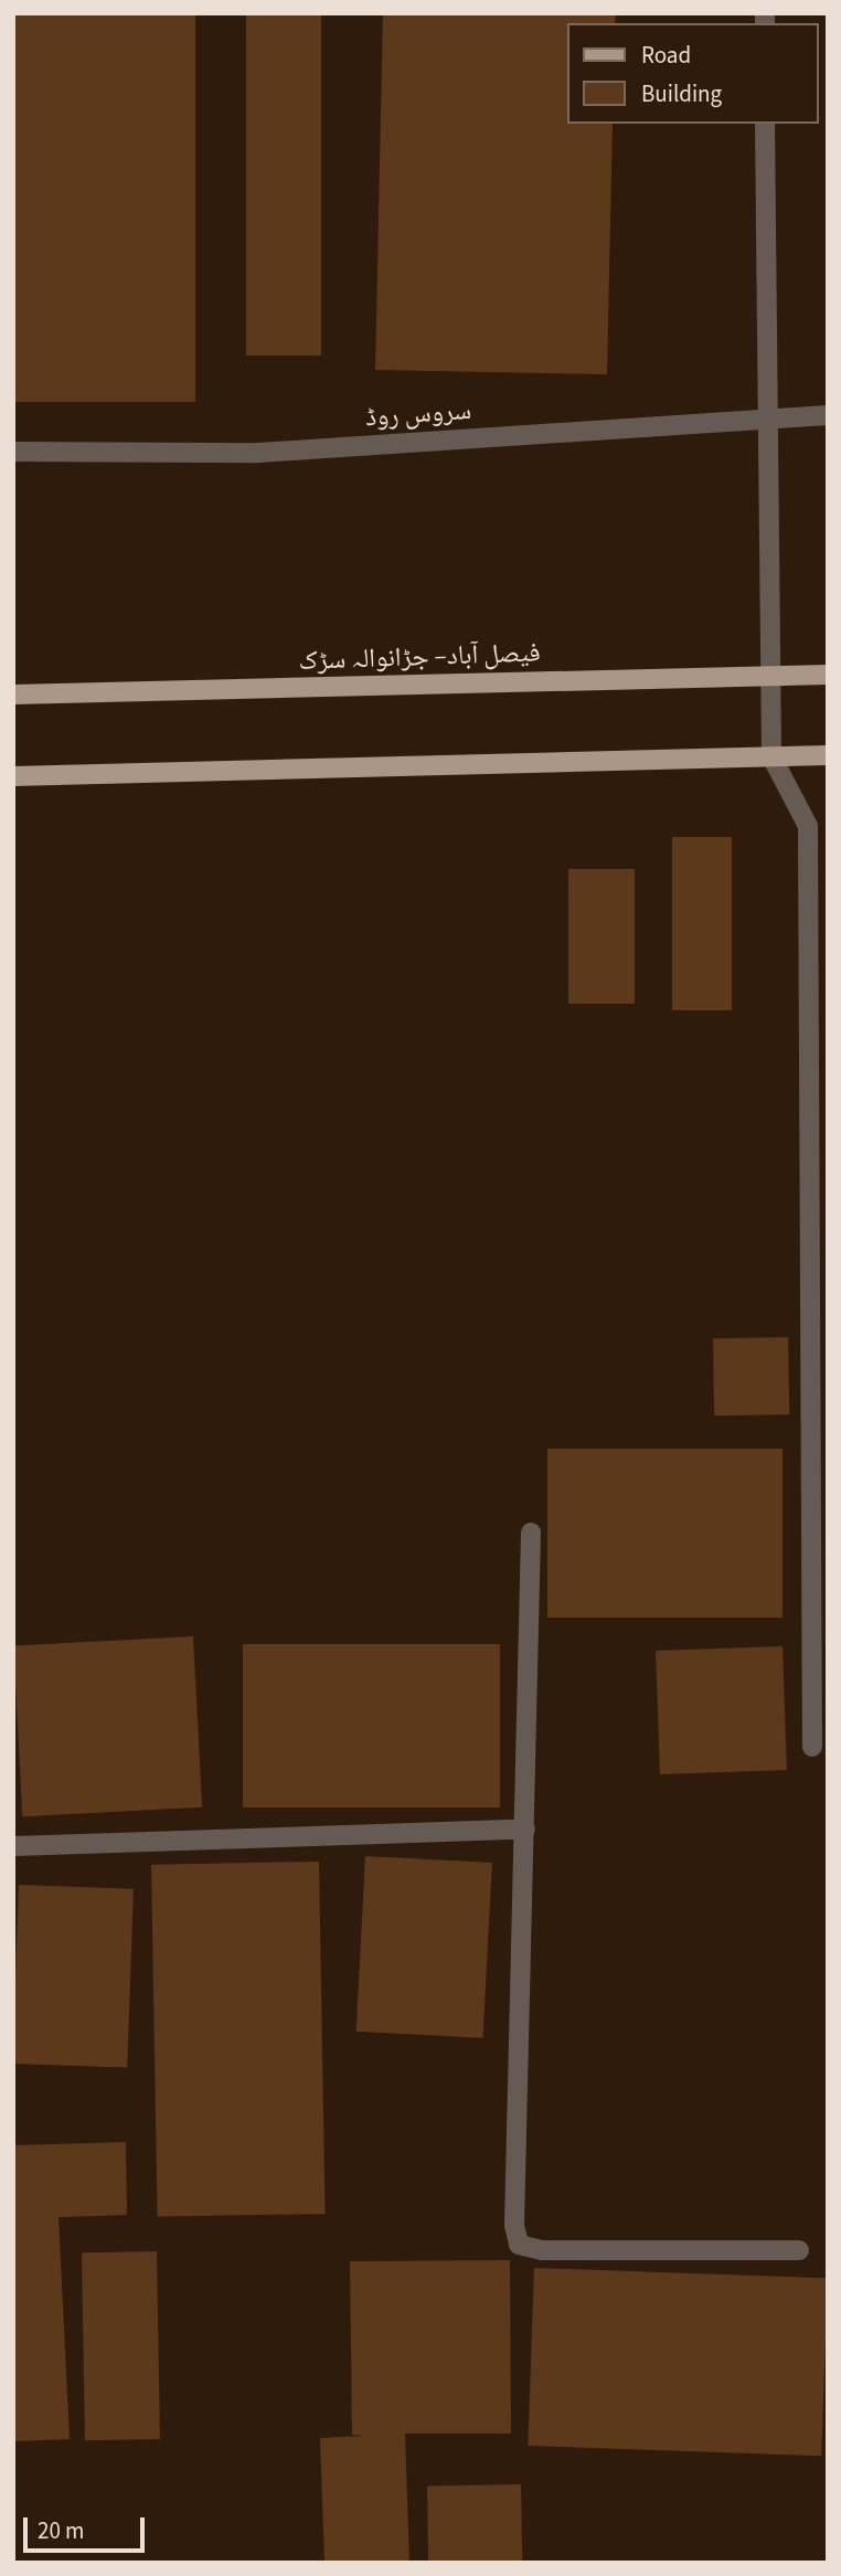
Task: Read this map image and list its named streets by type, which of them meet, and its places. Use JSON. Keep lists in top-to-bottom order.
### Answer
{
  "streets": {
    "main road": ["فیصل آباد– جڑانوالہ سڑک"],
    "street": ["سروس روڈ"]
  },
  "legend": ["Road", "Building"],
  "scale_bar": "20 m"
}
